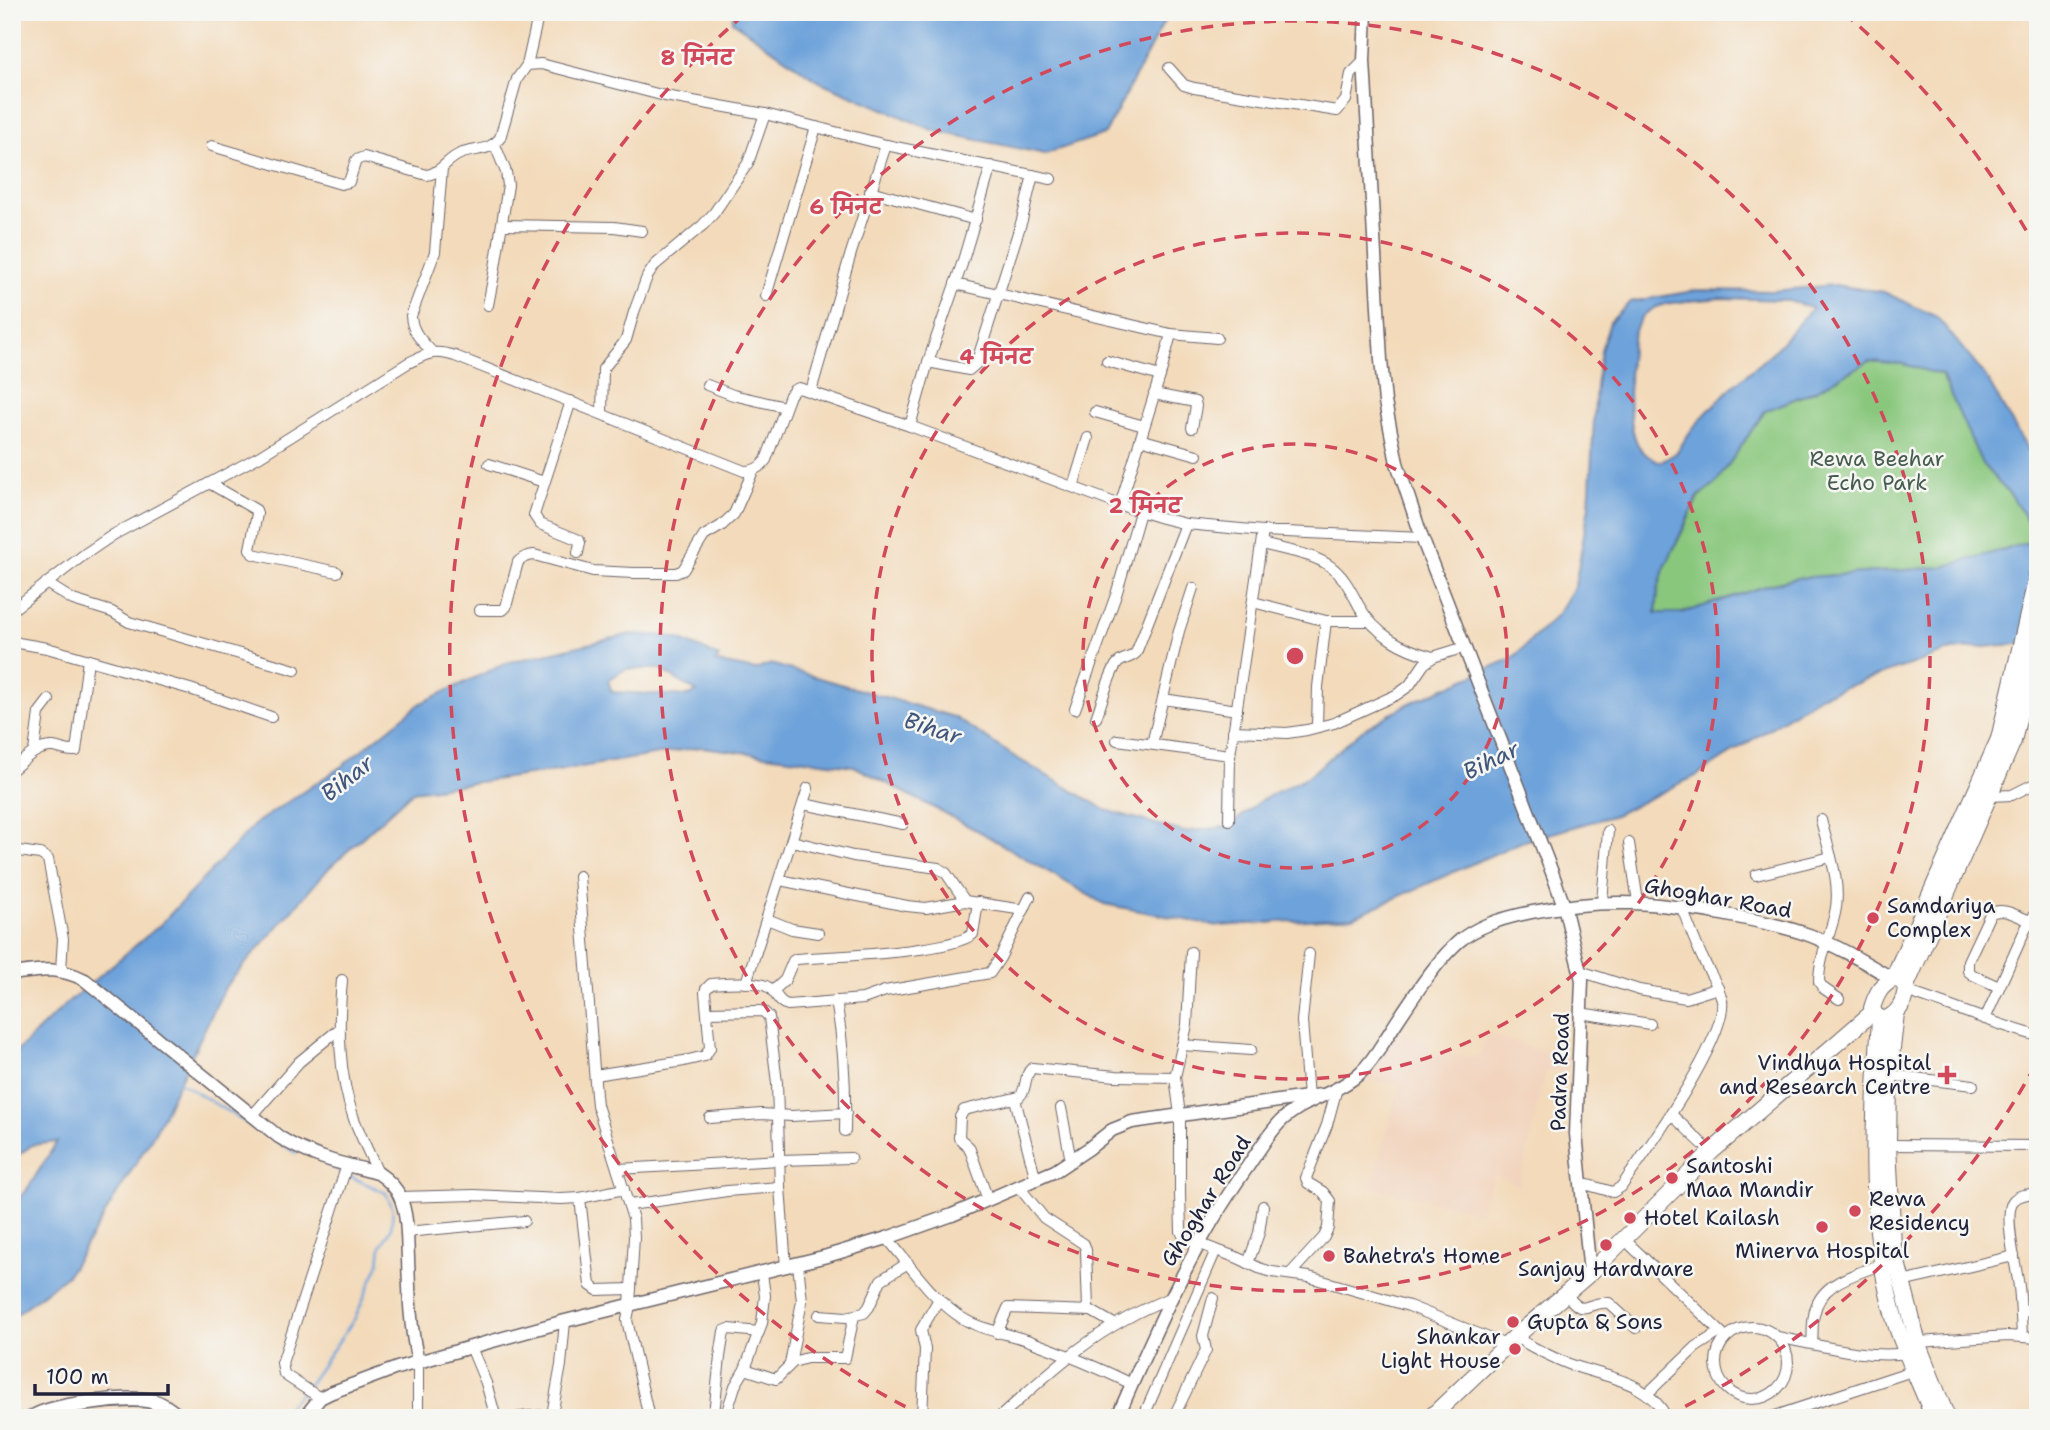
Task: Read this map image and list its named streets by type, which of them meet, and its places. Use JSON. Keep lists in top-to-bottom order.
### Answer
{
  "streets": {
    "street": ["Ghoghar Road", "Padra Road"]
  },
  "crossings": [
    ["Ghoghar Road", "Padra Road"]
  ],
  "water": ["Bihar"],
  "parks": ["Rewa Beehar Echo Park"],
  "places": {
    "other": [
      "Samdariya Complex",
      "Santoshi Maa Mandir",
      "Rewa Residency",
      "Hotel Kailash",
      "Minerva Hospital",
      "Sanjay Hardware",
      "Bahetra's Home",
      "Gupta & Sons",
      "Shankar Light House"
    ],
    "health": ["Vindhya Hospital and Research Centre"]
  },
  "scale_bar": "100 m",
  "rings": [
    "8 मिनट",
    "6 मिनट",
    "4 मिनट",
    "2 मिनट"
  ]
}
